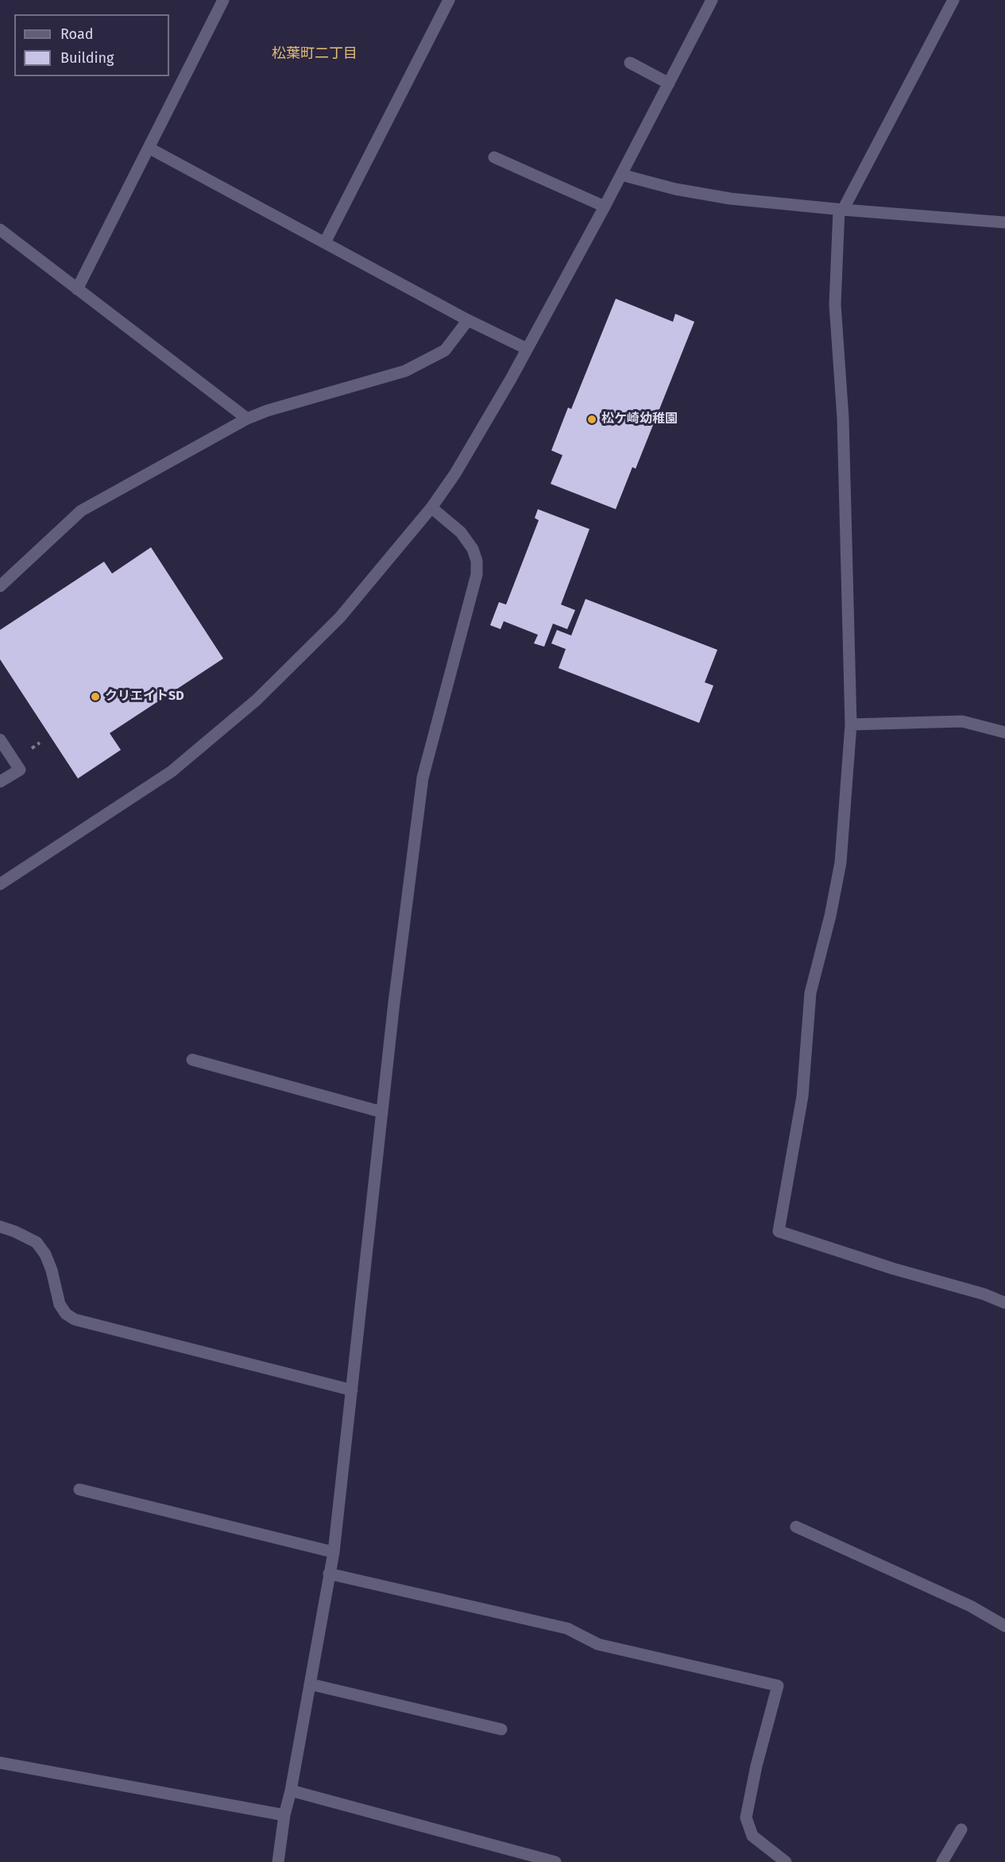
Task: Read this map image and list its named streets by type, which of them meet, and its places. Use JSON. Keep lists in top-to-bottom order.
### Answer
{
  "districts": ["松葉町二丁目"],
  "places": ["松ケ崎幼稚園", "クリエイトSD"],
  "legend": ["Road", "Building"]
}
